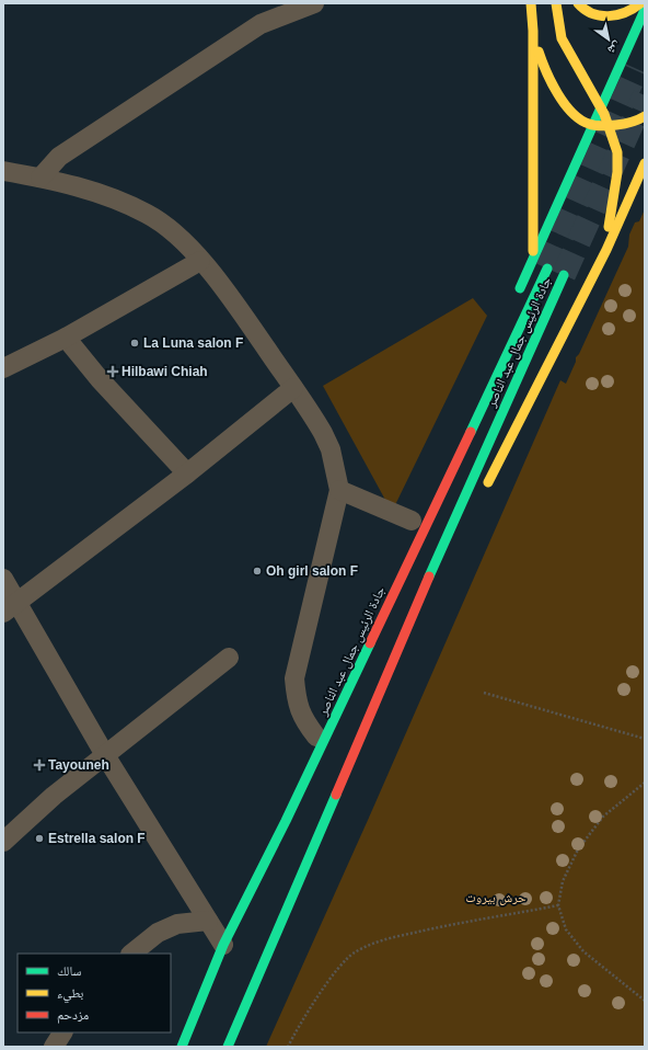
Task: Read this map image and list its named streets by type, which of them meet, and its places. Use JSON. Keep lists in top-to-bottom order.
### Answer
{
  "streets": {
    "highway": ["جادة الرئيس جمال عبد الناصر"]
  },
  "parks": ["حرش بيروت"],
  "places": {
    "other": ["La Luna salon F", "Oh girl salon F", "Estrella salon F"],
    "health": ["Hilbawi Chiah", "Tayouneh"]
  },
  "legend": ["سالك", "بطيء", "مزدحم"],
  "north": "bottom right"
}
